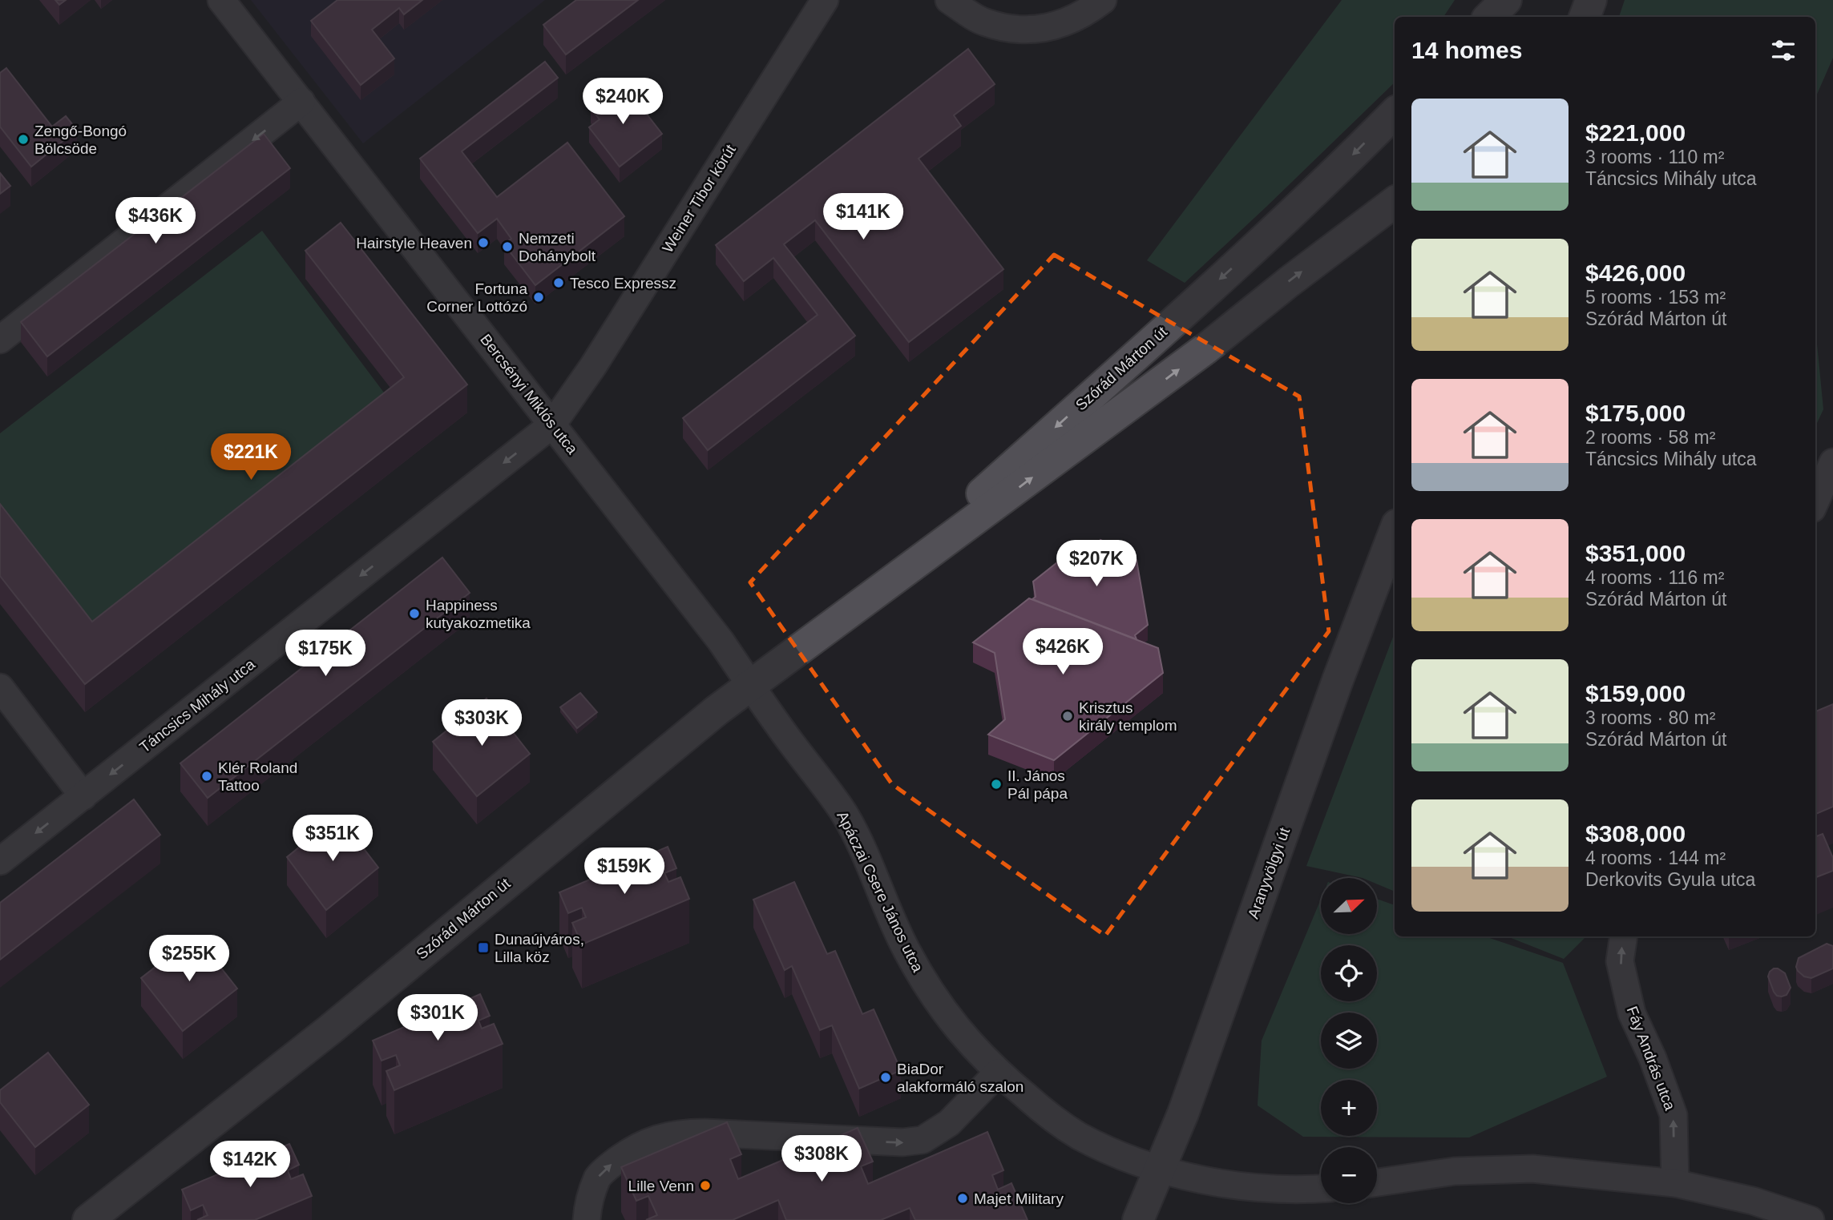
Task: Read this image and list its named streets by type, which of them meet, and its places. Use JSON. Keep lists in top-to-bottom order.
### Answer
{
  "streets": {
    "street": [
      "Weiner Tibor körút",
      "Szórád Márton út",
      "Bercsényi Miklós utca",
      "Táncsics Mihály utca",
      "Aranyvölgyi út",
      "Apáczai Csere János utca",
      "Fáy András utca"
    ]
  },
  "crossings": [
    ["Weiner Tibor körút", "Bercsényi Miklós utca"],
    ["Weiner Tibor körút", "Táncsics Mihály utca"],
    ["Szórád Márton út", "Bercsényi Miklós utca"],
    ["Szórád Márton út", "Apáczai Csere János utca"],
    ["Bercsényi Miklós utca", "Táncsics Mihály utca"],
    ["Bercsényi Miklós utca", "Apáczai Csere János utca"],
    ["Aranyvölgyi út", "Apáczai Csere János utca"]
  ],
  "one_way": ["Táncsics Mihály utca", "Fáy András utca"],
  "places": {
    "other": [
      "Zengő-Bongó Bölcsöde",
      "Hairstyle Heaven",
      "Nemzeti Dohánybolt",
      "Tesco Expressz",
      "Fortuna Corner Lottózó",
      "Happiness kutyakozmetika",
      "Krisztus király templom",
      "Klér Roland Tattoo",
      "II. János Pál pápa",
      "BiaDor alakformáló szalon",
      "Lille Venn",
      "Majet Military"
    ],
    "transit": ["Dunaújváros, Lilla köz"]
  },
  "north": "top right",
  "page": {
    "heading": "14 homes",
    "price": [
      "$240K",
      "$141K",
      "$436K",
      "$221K",
      "$207K",
      "$426K",
      "$175K",
      "$303K",
      "$351K",
      "$159K",
      "$255K",
      "$301K",
      "$308K",
      "$142K"
    ],
    "list": [
      {
        "name": "$221,000",
        "note": "3 rooms · 110 m² · Táncsics Mihály utca"
      },
      {
        "name": "$426,000",
        "note": "5 rooms · 153 m² · Szórád Márton út"
      },
      {
        "name": "$175,000",
        "note": "2 rooms · 58 m² · Táncsics Mihály utca"
      },
      {
        "name": "$351,000",
        "note": "4 rooms · 116 m² · Szórád Márton út"
      },
      {
        "name": "$159,000",
        "note": "3 rooms · 80 m² · Szórád Márton út"
      },
      {
        "name": "$308,000",
        "note": "4 rooms · 144 m² · Derkovits Gyula utca"
      }
    ],
    "map_buttons": ["+", "−"]
  }
}
